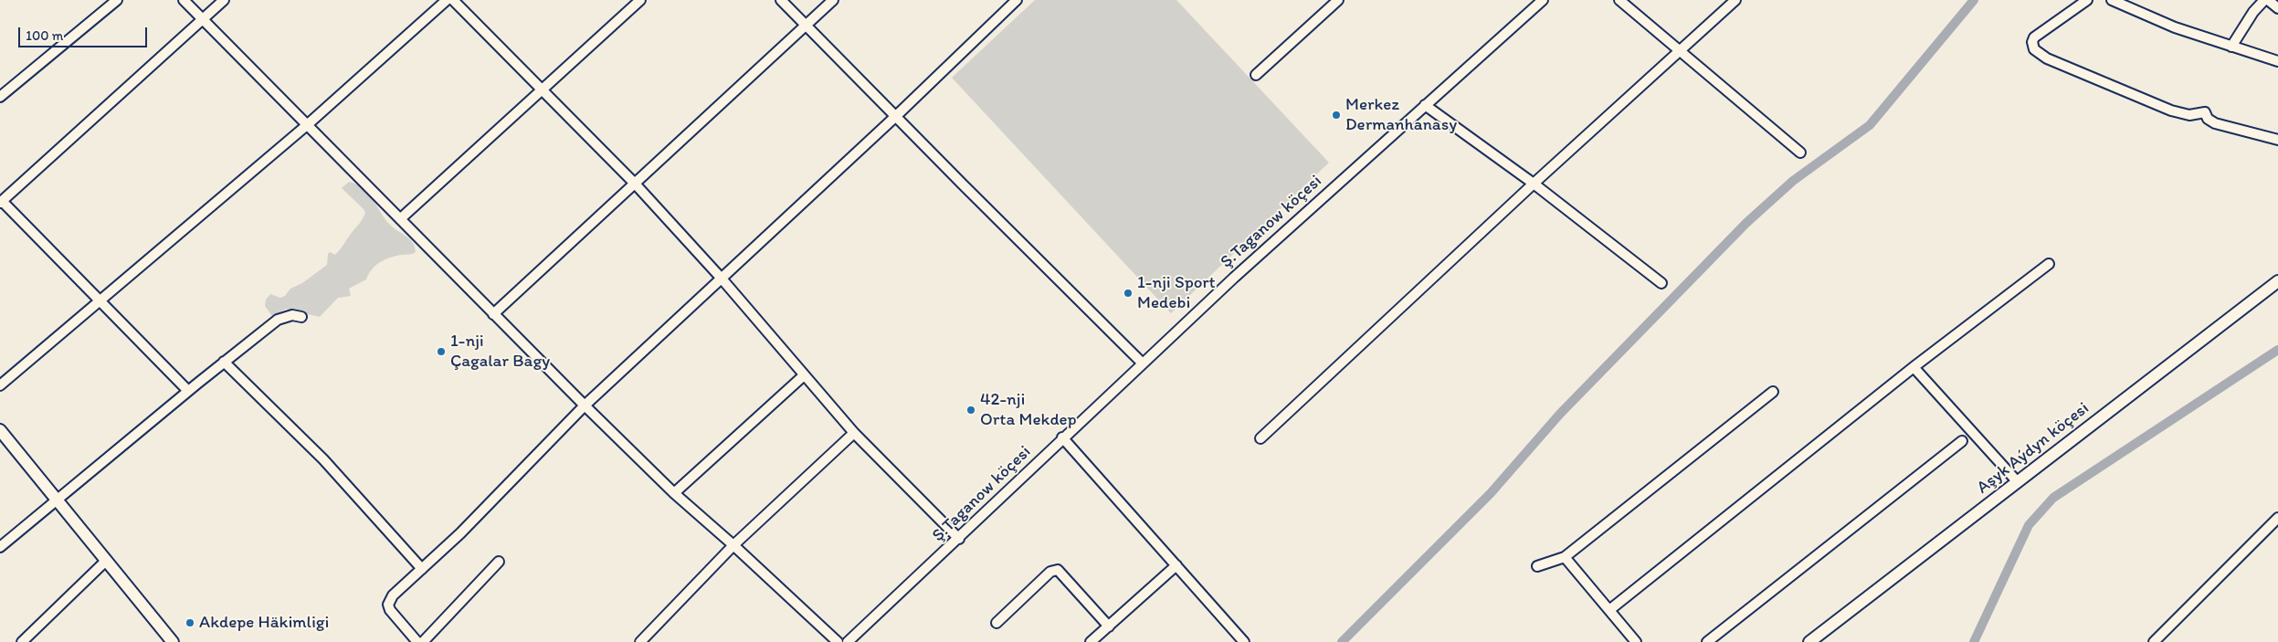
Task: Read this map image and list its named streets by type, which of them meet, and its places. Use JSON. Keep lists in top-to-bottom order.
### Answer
{
  "streets": {
    "main road": ["Aşyk Aýdyn köçesi"],
    "street": ["Ş.Taganow köçesi"]
  },
  "places": [
    "Merkez Dermanhanasy",
    "1-nji Sport Medebi",
    "1-nji Çagalar Bagy",
    "42-nji Orta Mekdep",
    "Akdepe Häkimligi"
  ],
  "scale_bar": "100 m"
}
